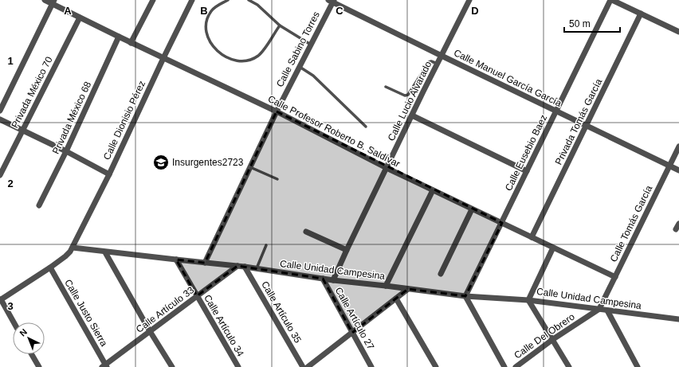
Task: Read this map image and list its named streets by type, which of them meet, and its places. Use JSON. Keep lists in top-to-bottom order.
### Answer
{
  "streets": {
    "street": [
      "Calle Sabino Torres",
      "Calle Manuel García García",
      "Privada México 70",
      "Calle Lucio Alvarado",
      "Privada México 68",
      "Calle Dionisio Pérez",
      "Privada Tomás García",
      "Calle Profesor Roberto B. Saldívar",
      "Calle Eusebio Baez",
      "Calle Tomás García",
      "Calle Unidad Campesina",
      "Calle Artículo 33",
      "Calle Artículo 35",
      "Calle Justo Sierra",
      "Calle Artículo 27",
      "Calle Artículo 34",
      "Calle Del Obrero"
    ]
  },
  "crossings": [
    ["Calle Sabino Torres", "Calle Manuel García García"],
    ["Calle Sabino Torres", "Calle Profesor Roberto B. Saldívar"],
    ["Calle Sabino Torres", "Calle Unidad Campesina"],
    ["Calle Manuel García García", "Calle Lucio Alvarado"],
    ["Calle Manuel García García", "Privada Tomás García"],
    ["Calle Manuel García García", "Calle Eusebio Baez"],
    ["Calle Manuel García García", "Calle Tomás García"],
    ["Privada México 70", "Calle Profesor Roberto B. Saldívar"],
    ["Calle Lucio Alvarado", "Calle Profesor Roberto B. Saldívar"],
    ["Calle Lucio Alvarado", "Calle Unidad Campesina"],
    ["Privada México 68", "Calle Profesor Roberto B. Saldívar"],
    ["Calle Dionisio Pérez", "Calle Profesor Roberto B. Saldívar"],
    ["Calle Dionisio Pérez", "Calle Unidad Campesina"],
    ["Privada Tomás García", "Calle Profesor Roberto B. Saldívar"],
    ["Calle Profesor Roberto B. Saldívar", "Calle Eusebio Baez"],
    ["Calle Profesor Roberto B. Saldívar", "Calle Tomás García"],
    ["Calle Eusebio Baez", "Calle Unidad Campesina"],
    ["Calle Tomás García", "Calle Unidad Campesina"],
    ["Calle Tomás García", "Calle Del Obrero"],
    ["Calle Unidad Campesina", "Calle Artículo 33"],
    ["Calle Unidad Campesina", "Calle Artículo 35"],
    ["Calle Unidad Campesina", "Calle Artículo 27"],
    ["Calle Unidad Campesina", "Calle Artículo 34"],
    ["Calle Unidad Campesina", "Calle Del Obrero"],
    ["Calle Artículo 33", "Calle Justo Sierra"],
    ["Calle Artículo 33", "Calle Artículo 34"]
  ],
  "places": {
    "school or university": ["Insurgentes2723"]
  },
  "scale_bar": "50 m",
  "north": "top left",
  "grid": {
    "columns": [
      "A",
      "B",
      "C",
      "D"
    ],
    "rows": ["1", "2", "3"]
  }
}
